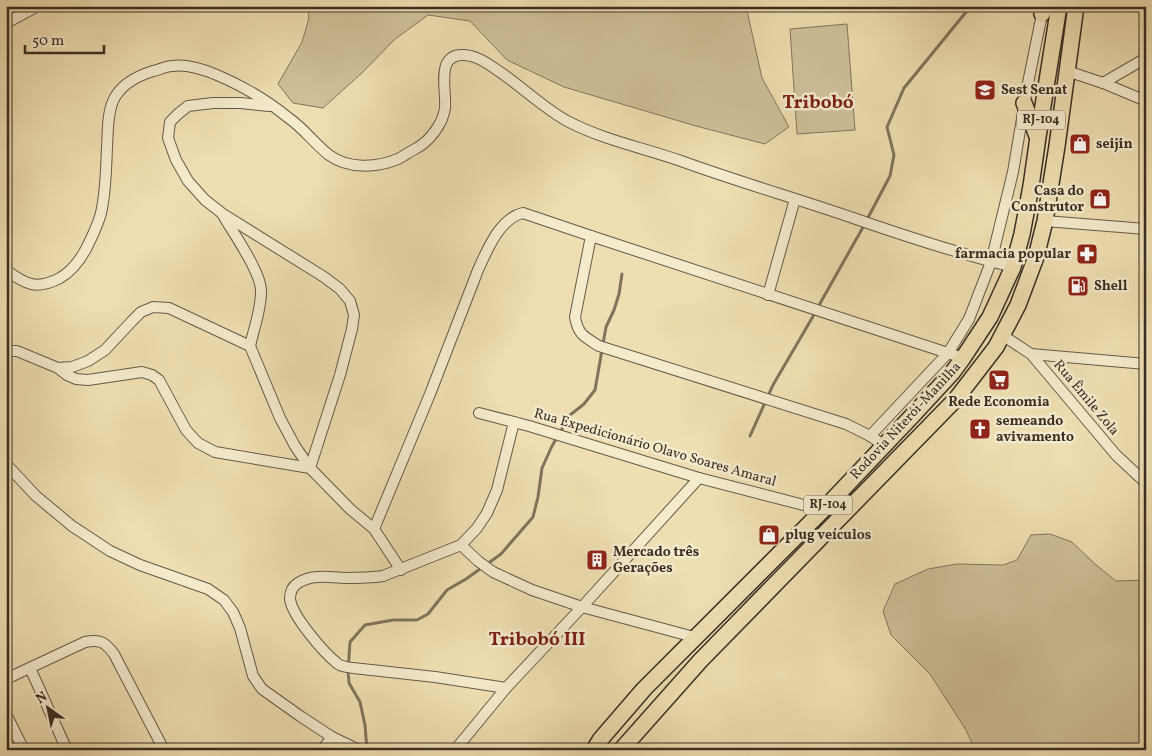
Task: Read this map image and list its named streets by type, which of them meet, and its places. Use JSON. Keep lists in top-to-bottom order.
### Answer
{
  "streets": {
    "highway": ["RJ-104", "Rodovia Niterói-Manilha"],
    "street": ["Rua Êmile Zola", "Rua Expedicionário Olavo Soares Amaral"]
  },
  "crossings": [
    ["Rua Êmile Zola", "Rodovia Niterói-Manilha"],
    ["Rodovia Niterói-Manilha", "Rua Expedicionário Olavo Soares Amaral"]
  ],
  "districts": ["Tribobó", "Tribobó III"],
  "places": {
    "school or university": ["Sest Senat"],
    "shop": ["seijin", "Casa do Construtor", "plug veículos"],
    "pharmacy": ["farmacia popular"],
    "fuel station": ["Shell"],
    "supermarket": ["Rede Economia"],
    "church": ["semeando avivamento"],
    "building": ["Mercado três Gerações"]
  },
  "scale_bar": "50 m",
  "north": "top left"
}
